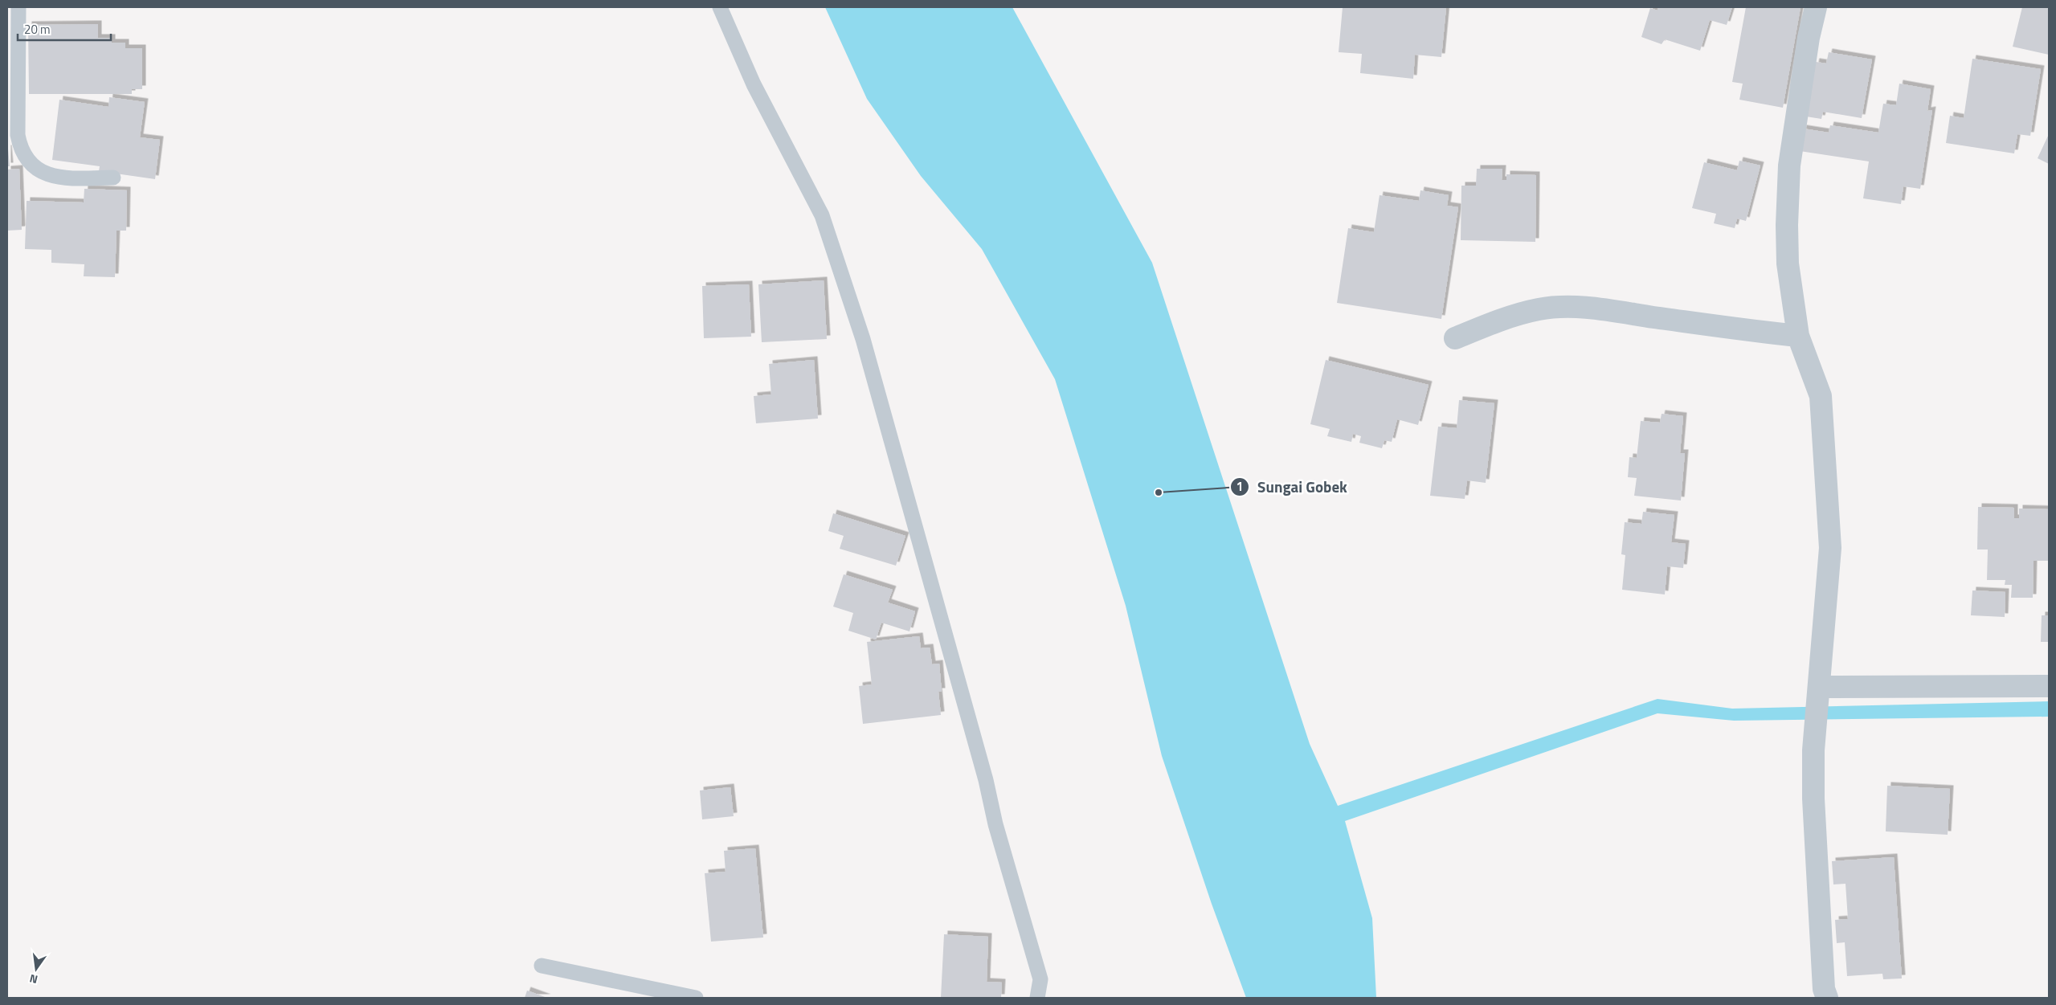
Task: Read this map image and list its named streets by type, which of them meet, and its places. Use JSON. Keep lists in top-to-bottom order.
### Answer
{
  "places": ["Sungai Gobek"],
  "scale_bar": "20 m",
  "north": "bottom"
}
